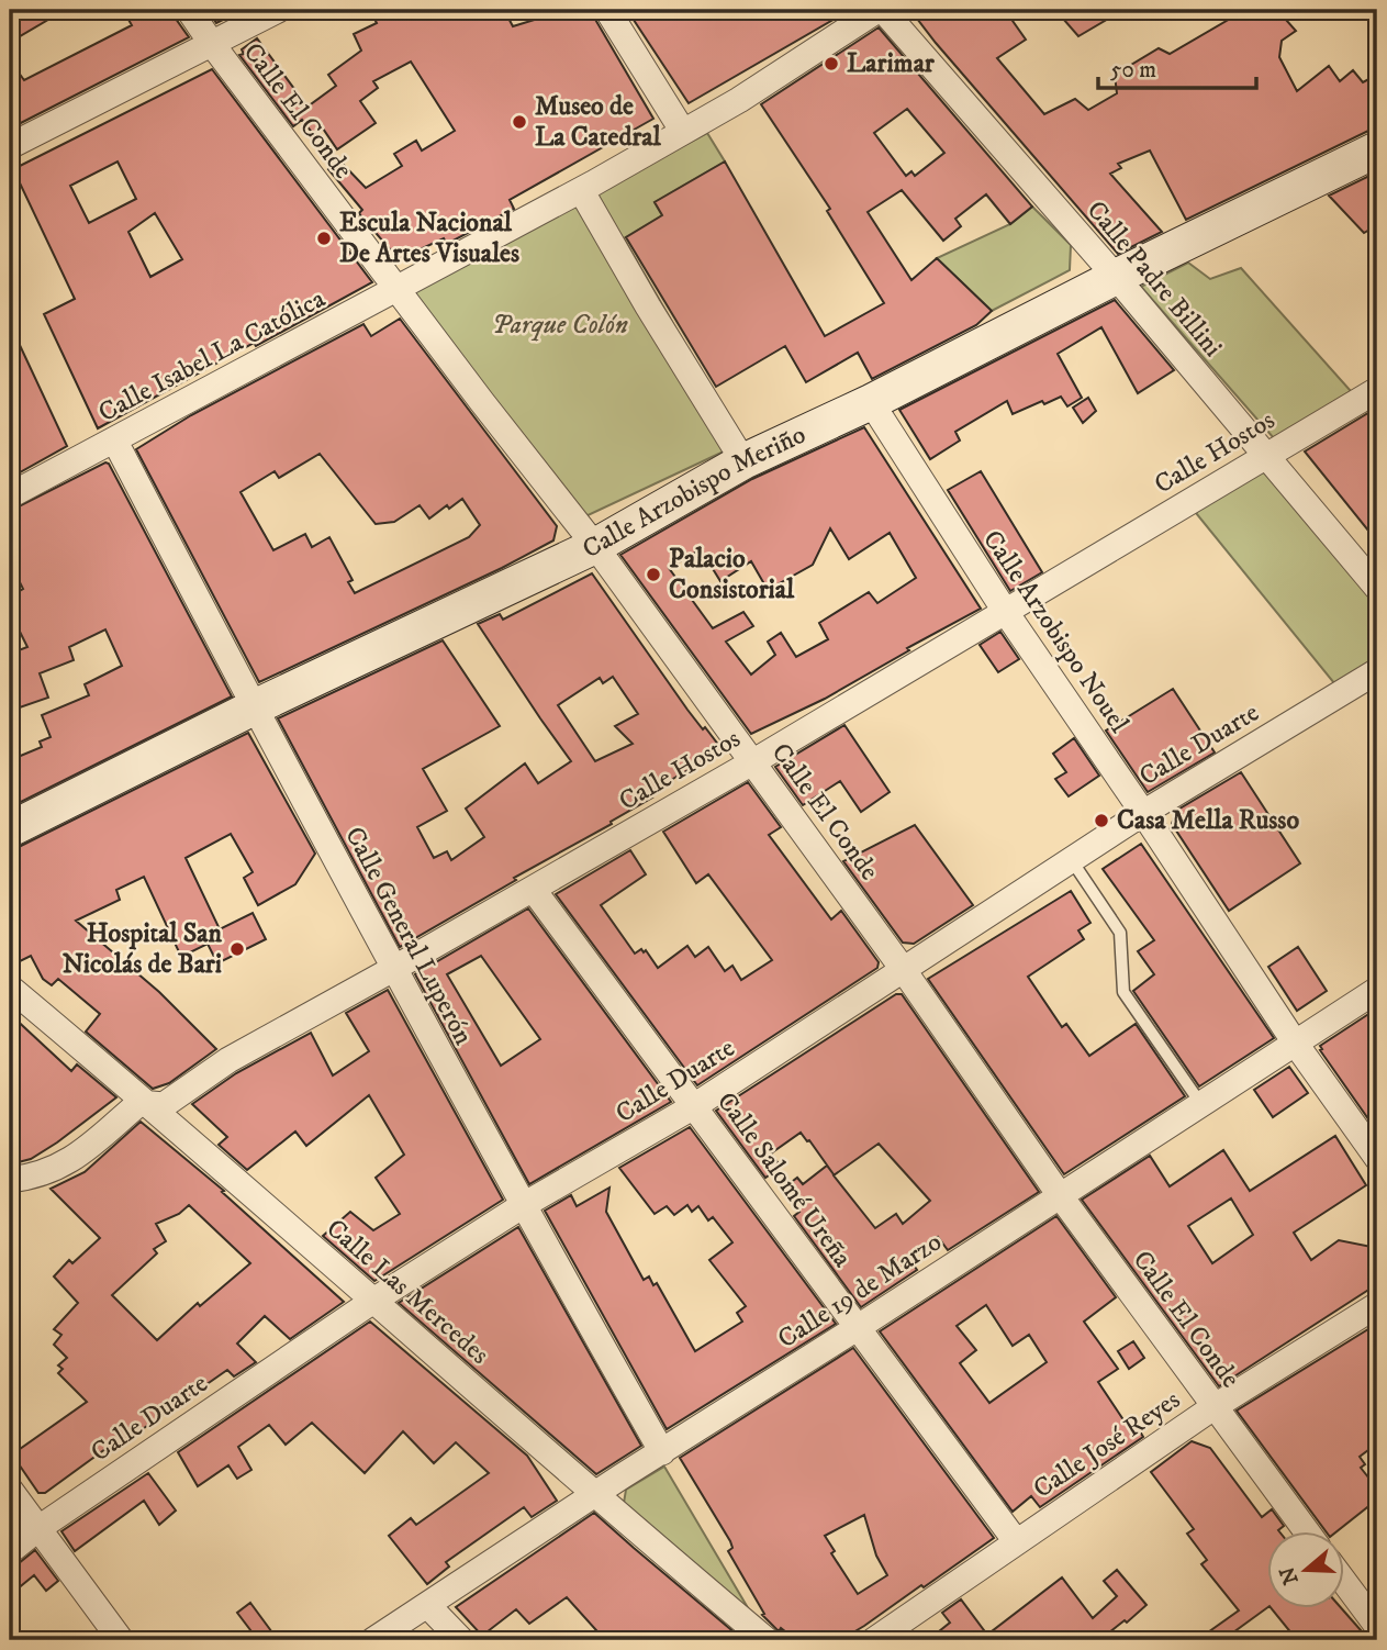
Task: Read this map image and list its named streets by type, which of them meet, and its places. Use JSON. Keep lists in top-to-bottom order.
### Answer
{
  "streets": {
    "street": [
      "Calle El Conde",
      "Calle Padre Billini",
      "Calle Isabel La Católica",
      "Calle Hostos",
      "Calle Arzobispo Meriño",
      "Calle Arzobispo Nouel",
      "Calle Duarte",
      "Calle General Luperón",
      "Calle Salomé Ureña",
      "Calle 19 de Marzo",
      "Calle Las Mercedes",
      "Calle José Reyes"
    ]
  },
  "crossings": [
    ["Calle El Conde", "Calle Isabel La Católica"],
    ["Calle El Conde", "Calle Hostos"],
    ["Calle El Conde", "Calle Arzobispo Meriño"],
    ["Calle El Conde", "Calle Duarte"],
    ["Calle El Conde", "Calle 19 de Marzo"],
    ["Calle El Conde", "Calle José Reyes"],
    ["Calle Padre Billini", "Calle Isabel La Católica"],
    ["Calle Padre Billini", "Calle Hostos"],
    ["Calle Padre Billini", "Calle Arzobispo Meriño"],
    ["Calle Isabel La Católica", "Calle General Luperón"],
    ["Calle Hostos", "Calle Arzobispo Nouel"],
    ["Calle Hostos", "Calle General Luperón"],
    ["Calle Hostos", "Calle Salomé Ureña"],
    ["Calle Hostos", "Calle Las Mercedes"],
    ["Calle Arzobispo Meriño", "Calle Arzobispo Nouel"],
    ["Calle Arzobispo Meriño", "Calle General Luperón"],
    ["Calle Arzobispo Nouel", "Calle Duarte"],
    ["Calle Arzobispo Nouel", "Calle 19 de Marzo"],
    ["Calle Duarte", "Calle General Luperón"],
    ["Calle Duarte", "Calle Salomé Ureña"],
    ["Calle Duarte", "Calle Las Mercedes"],
    ["Calle General Luperón", "Calle 19 de Marzo"],
    ["Calle Salomé Ureña", "Calle 19 de Marzo"],
    ["Calle Salomé Ureña", "Calle José Reyes"],
    ["Calle 19 de Marzo", "Calle Las Mercedes"]
  ],
  "parks": ["Parque Colón"],
  "places": [
    "Larimar",
    "Museo de La Catedral",
    "Escula Nacional De Artes Visuales",
    "Palacio Consistorial",
    "Casa Mella Russo",
    "Hospital San Nicolás de Bari"
  ],
  "scale_bar": "50 m",
  "north": "left"
}
